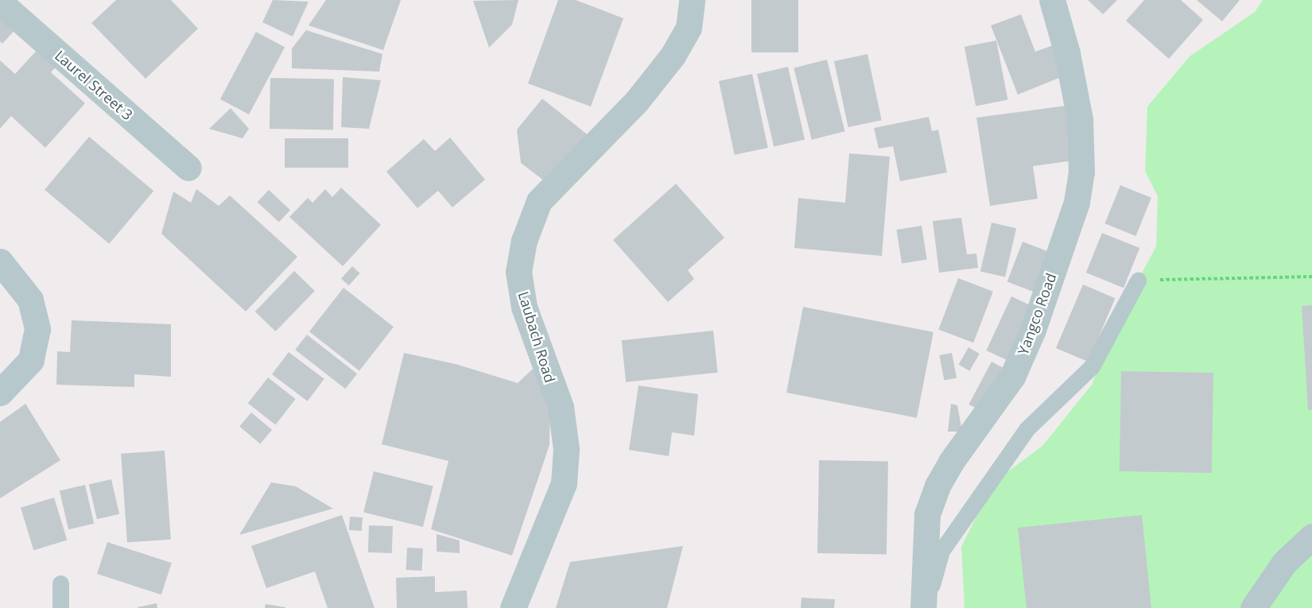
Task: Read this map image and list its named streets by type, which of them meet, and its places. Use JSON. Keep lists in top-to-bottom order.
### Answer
{
  "streets": {
    "street": ["Laurel Street 3", "Yangco Road", "Laubach Road"]
  }
}
